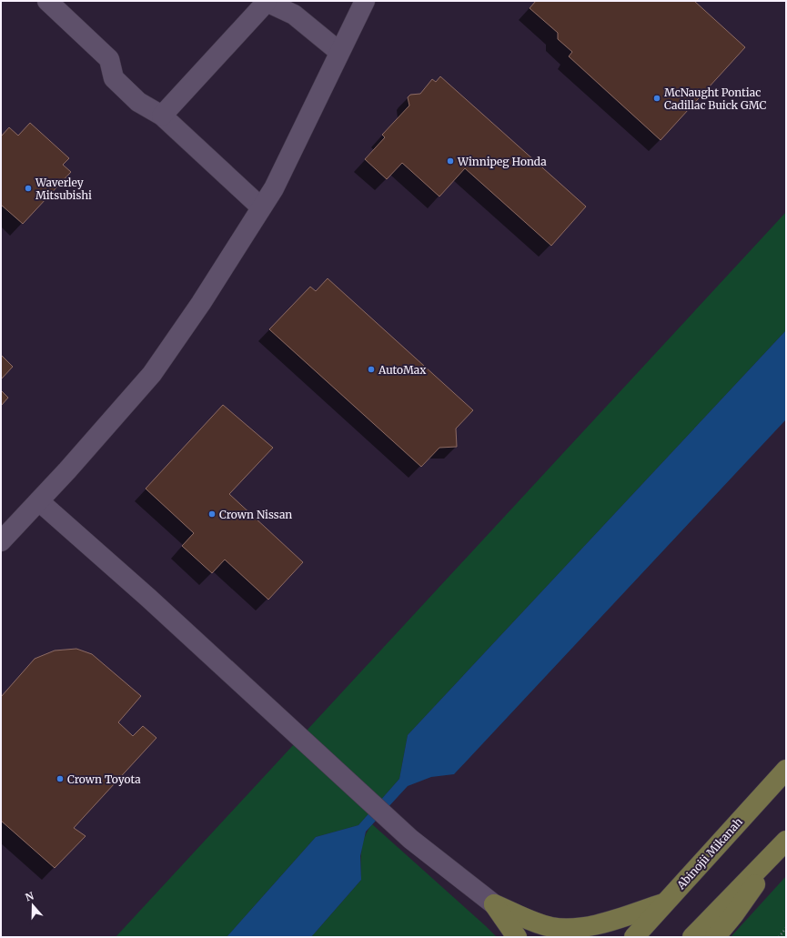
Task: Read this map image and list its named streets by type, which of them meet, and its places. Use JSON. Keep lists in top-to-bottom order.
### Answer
{
  "streets": {
    "main road": ["Abinojii Mikanah"]
  },
  "places": [
    "McNaught Pontiac Cadillac Buick GMC",
    "Winnipeg Honda",
    "Waverley Mitsubishi",
    "AutoMax",
    "Crown Nissan",
    "Crown Toyota"
  ],
  "north": "top"
}
